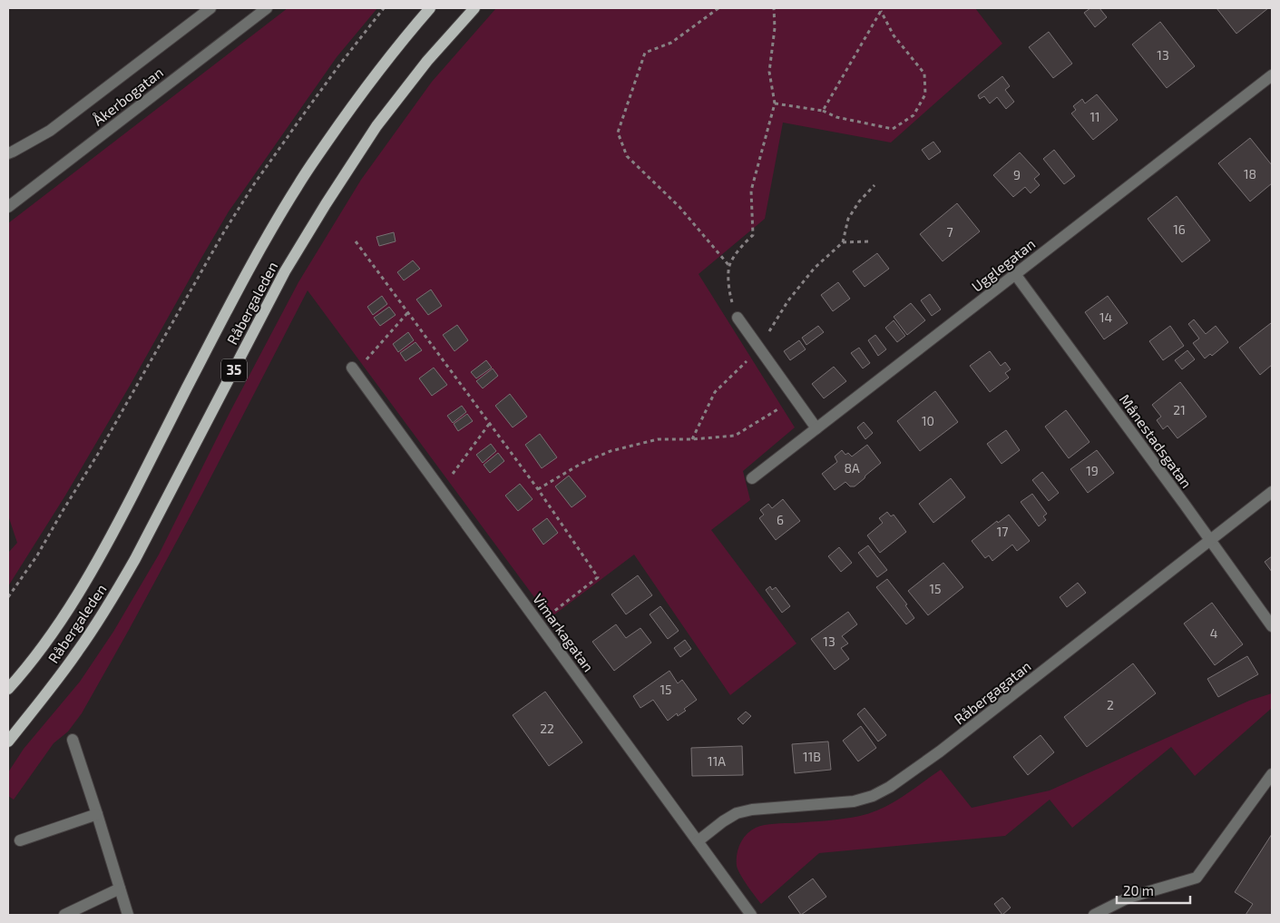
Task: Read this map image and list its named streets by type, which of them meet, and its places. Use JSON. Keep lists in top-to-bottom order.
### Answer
{
  "streets": {
    "main road": ["Råbergaleden", "35"],
    "street": [
      "Åkerbogatan",
      "Ugglegatan",
      "Månestadsgatan",
      "Vimarkagatan",
      "Råbergagatan"
    ]
  },
  "crossings": [
    ["Ugglegatan", "Månestadsgatan"],
    ["Månestadsgatan", "Råbergagatan"],
    ["Vimarkagatan", "Råbergagatan"]
  ],
  "house_numbers": [
    "13",
    "11",
    "18",
    "9",
    "16",
    "7",
    "14",
    "21",
    "10",
    "8A",
    "19",
    "6",
    "17",
    "15",
    "4",
    "13",
    "15",
    "2",
    "22",
    "11B",
    "11A"
  ],
  "scale_bar": "20 m"
}
